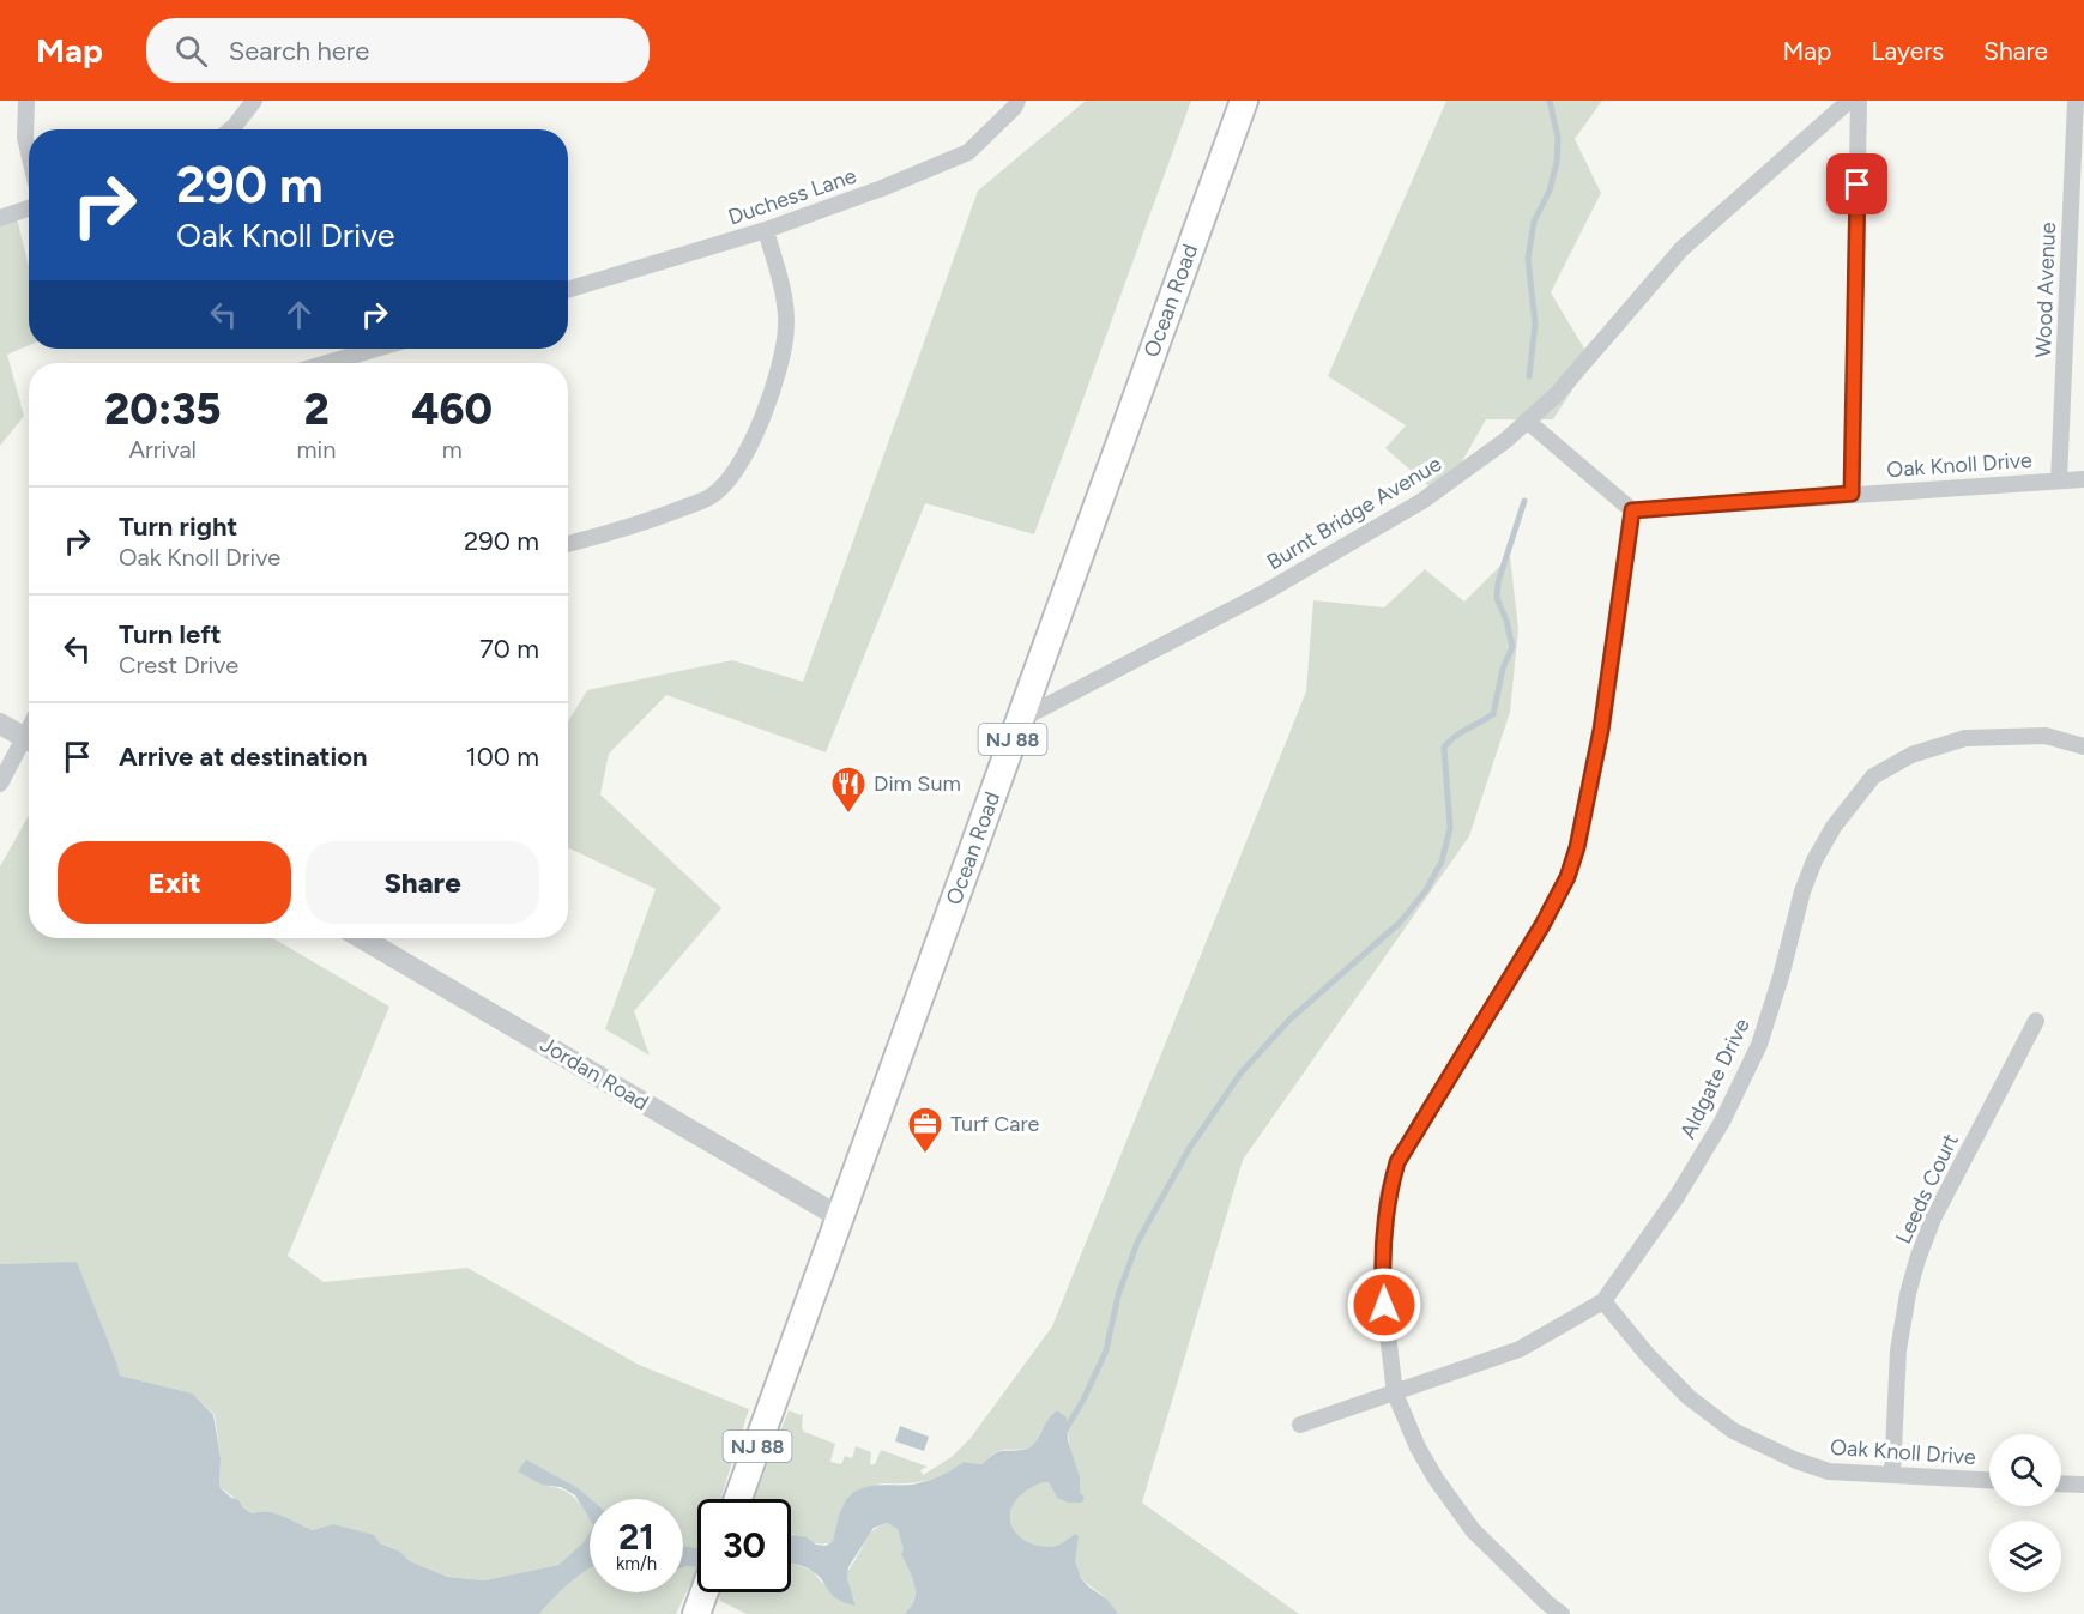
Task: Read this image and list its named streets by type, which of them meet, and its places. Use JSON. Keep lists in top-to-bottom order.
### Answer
{
  "streets": {
    "main road": ["Ocean Road", "NJ 88"],
    "street": [
      "Duchess Lane",
      "Wood Avenue",
      "Oak Knoll Drive",
      "Burnt Bridge Avenue",
      "Jordan Road",
      "Aldgate Drive",
      "Leeds Court"
    ]
  },
  "crossings": [
    ["Wood Avenue", "Oak Knoll Drive"],
    ["Ocean Road", "Burnt Bridge Avenue"],
    ["Ocean Road", "Jordan Road"],
    ["Oak Knoll Drive", "Aldgate Drive"],
    ["Oak Knoll Drive", "Leeds Court"]
  ],
  "places": {
    "restaurant": ["Dim Sum"],
    "office": ["Turf Care"]
  },
  "page": {
    "header": "Map",
    "search": "Search here",
    "nav": ["Map", "Layers", "Share"],
    "turn": ["290 m", "Oak Knoll Drive"],
    "eta": [
      "20:35",
      "Arrival",
      "2",
      "min",
      "460",
      "m"
    ],
    "list": [
      {
        "name": "Turn right",
        "note": "Oak Knoll Drive",
        "value": "290 m"
      },
      {
        "name": "Turn left",
        "note": "Crest Drive",
        "value": "70 m"
      },
      {
        "name": "Arrive at destination",
        "value": "100 m"
      }
    ],
    "buttons": ["Exit", "Share"],
    "speed": "21 km/h",
    "limit": "30"
  }
}
